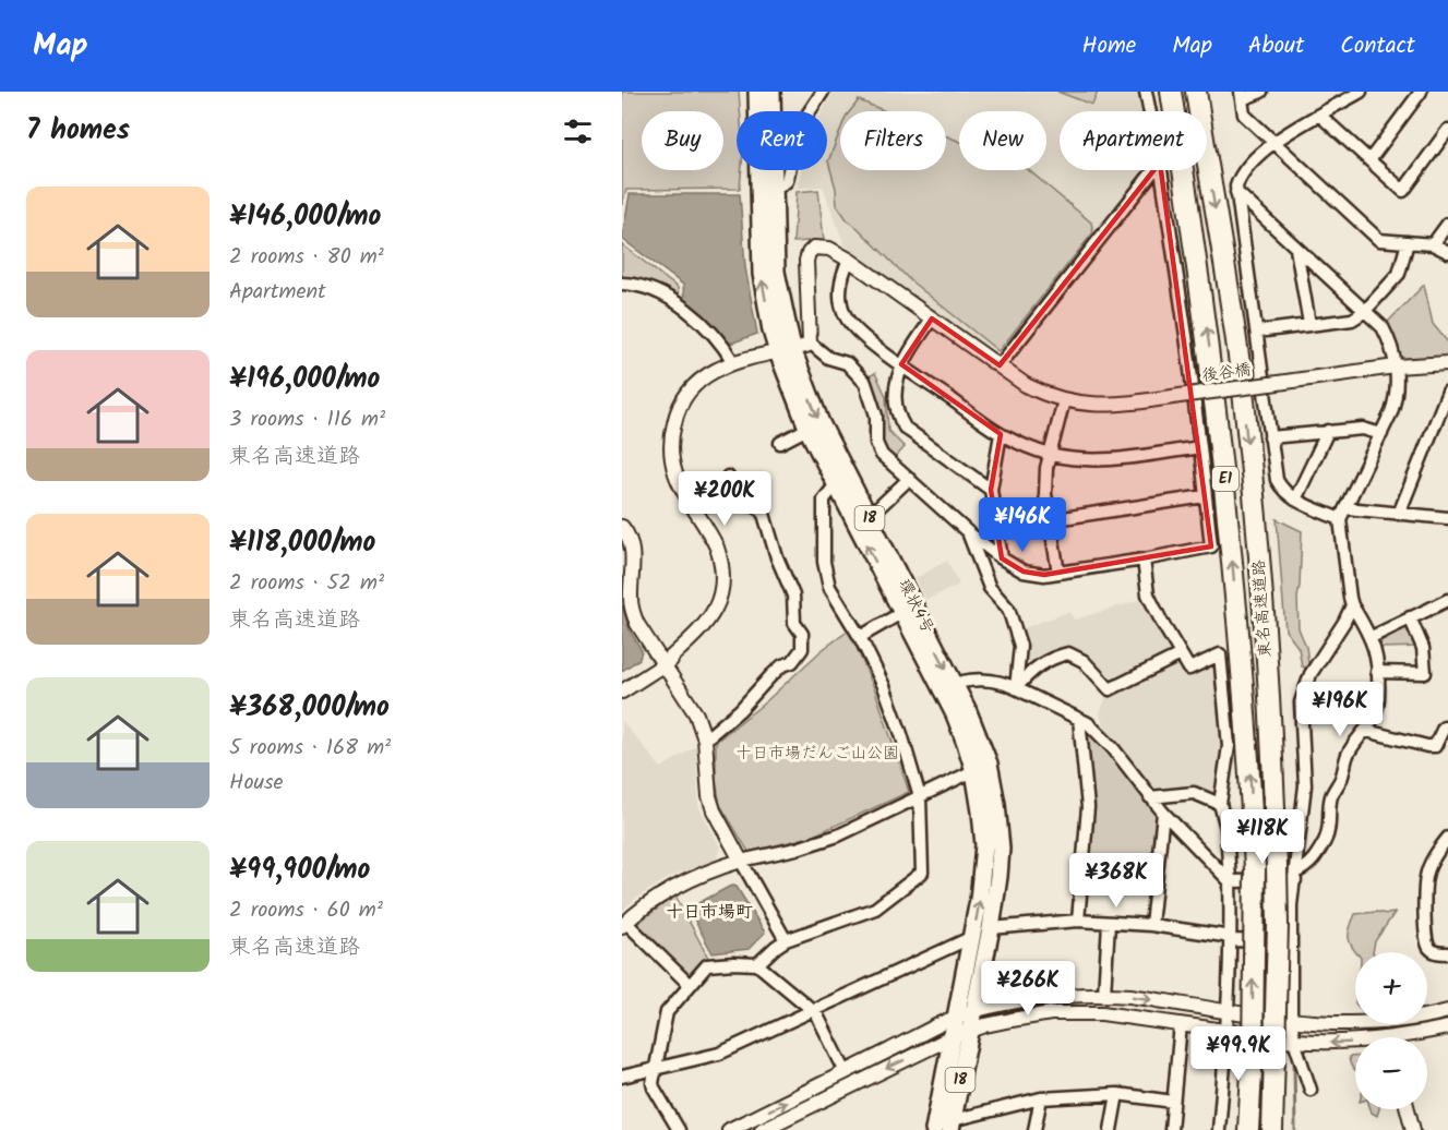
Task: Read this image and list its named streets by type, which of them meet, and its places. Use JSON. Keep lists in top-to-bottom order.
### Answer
{
  "streets": {
    "highway": ["E1", "東名高速道路"],
    "main road": ["18", "環状4号"],
    "street": ["後谷橋"]
  },
  "districts": ["十日市場町"],
  "parks": ["十日市場だんご山公園"],
  "page": {
    "header": "Map",
    "nav": [
      "Home",
      "Map",
      "About",
      "Contact"
    ],
    "heading": "7 homes",
    "chip": [
      "Buy",
      "Rent",
      "Filters",
      "New",
      "Apartment"
    ],
    "list": [
      {
        "name": "¥146,000/mo",
        "note": "2 rooms · 80 m² · Apartment"
      },
      {
        "name": "¥196,000/mo",
        "note": "3 rooms · 116 m² · 東名高速道路"
      },
      {
        "name": "¥118,000/mo",
        "note": "2 rooms · 52 m² · 東名高速道路"
      },
      {
        "name": "¥368,000/mo",
        "note": "5 rooms · 168 m² · House"
      },
      {
        "name": "¥99,900/mo",
        "note": "2 rooms · 60 m² · 東名高速道路"
      }
    ],
    "price": [
      "¥200K",
      "¥146K",
      "¥196K",
      "¥118K",
      "¥368K",
      "¥266K",
      "¥99.9K"
    ],
    "map_buttons": ["+", "−"]
  }
}
